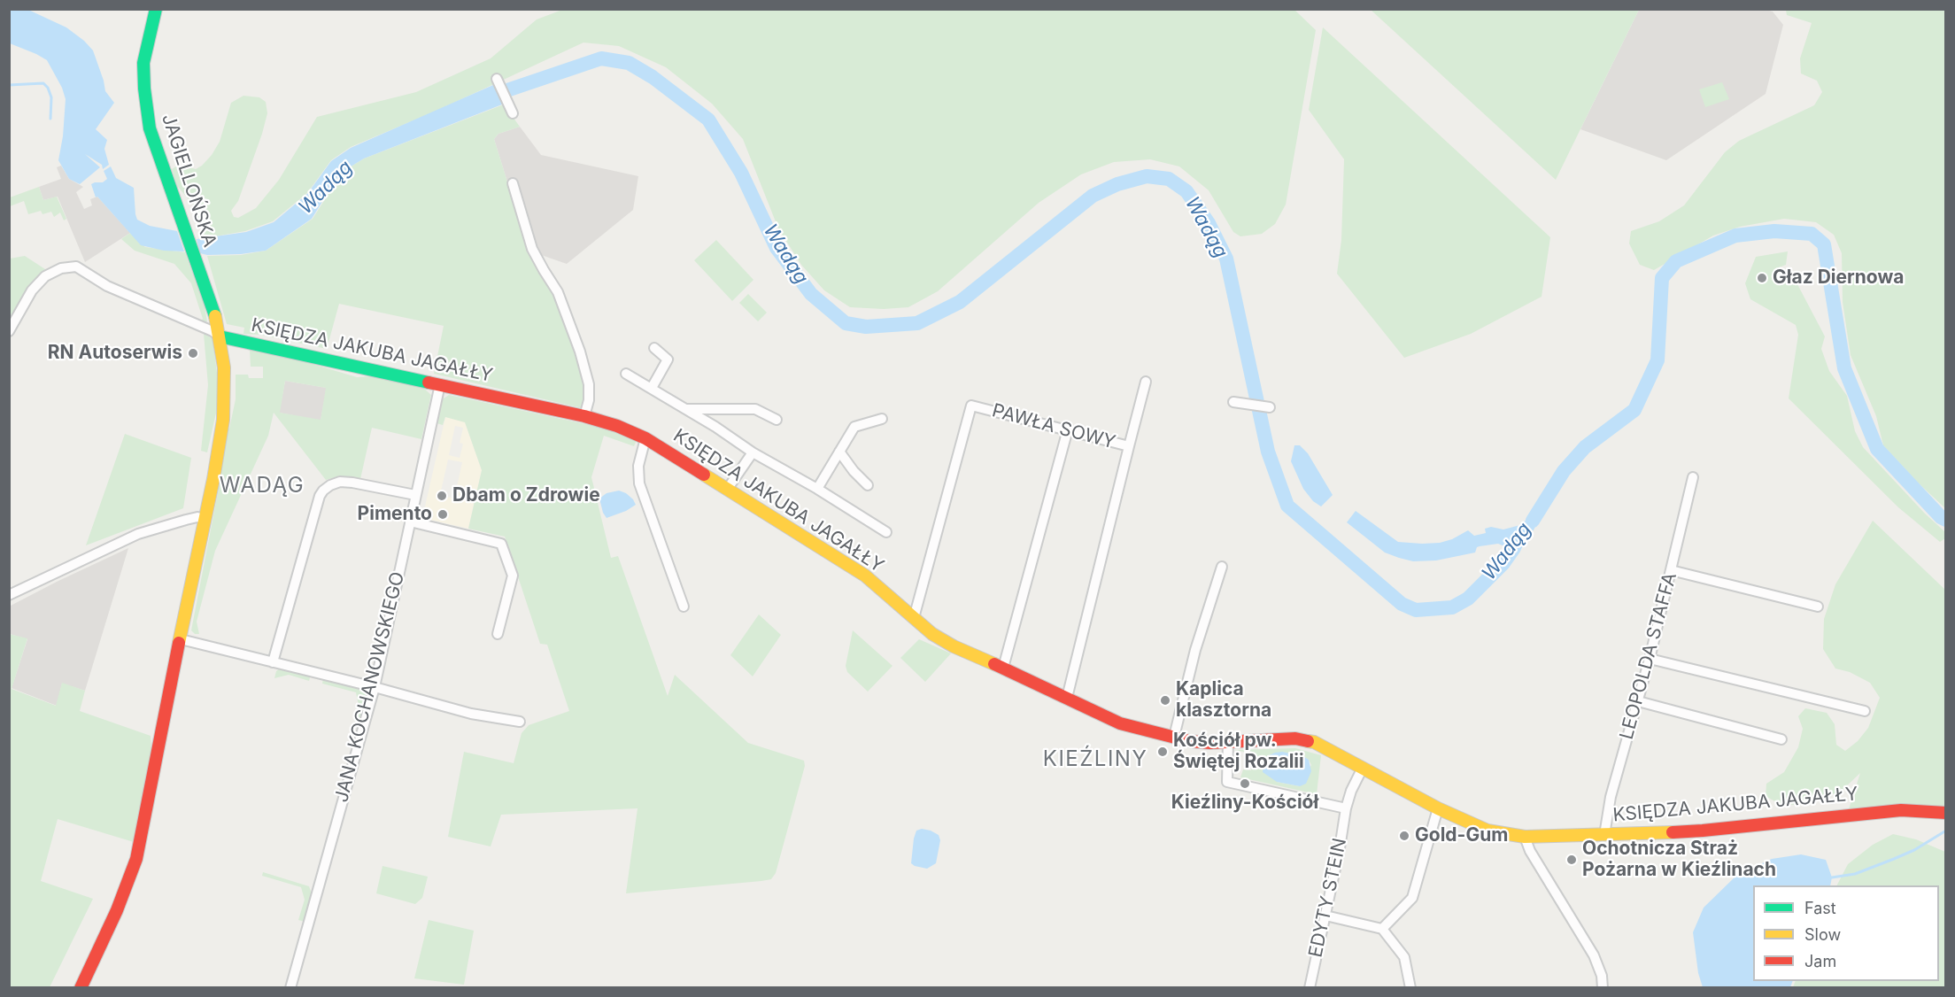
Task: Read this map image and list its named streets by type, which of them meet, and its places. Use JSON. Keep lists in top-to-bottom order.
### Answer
{
  "streets": {
    "street": [
      "JAGIELLOŃSKA",
      "KSIĘDZA JAKUBA JAGAŁŁY",
      "PAWŁA SOWY",
      "LEOPOLDA STAFFA",
      "JANA KOCHANOWSKIEGO",
      "EDYTY STEIN"
    ]
  },
  "crossings": [
    ["JAGIELLOŃSKA", "KSIĘDZA JAKUBA JAGAŁŁY"],
    ["KSIĘDZA JAKUBA JAGAŁŁY", "PAWŁA SOWY"],
    ["KSIĘDZA JAKUBA JAGAŁŁY", "LEOPOLDA STAFFA"],
    ["KSIĘDZA JAKUBA JAGAŁŁY", "JANA KOCHANOWSKIEGO"],
    ["KSIĘDZA JAKUBA JAGAŁŁY", "EDYTY STEIN"]
  ],
  "districts": ["WADĄG", "KIEŹLINY"],
  "water": ["Wadąg"],
  "places": [
    "Głaz Diernowa",
    "RN Autoserwis",
    "Dbam o Zdrowie",
    "Pimento",
    "Kaplica klasztorna",
    "Kościół pw. Świętej Rozalii",
    "Kieźliny-Kościół",
    "Gold-Gum",
    "Ochotnicza Straż Pożarna w Kieźlinach"
  ],
  "legend": ["Fast", "Slow", "Jam"]
}
